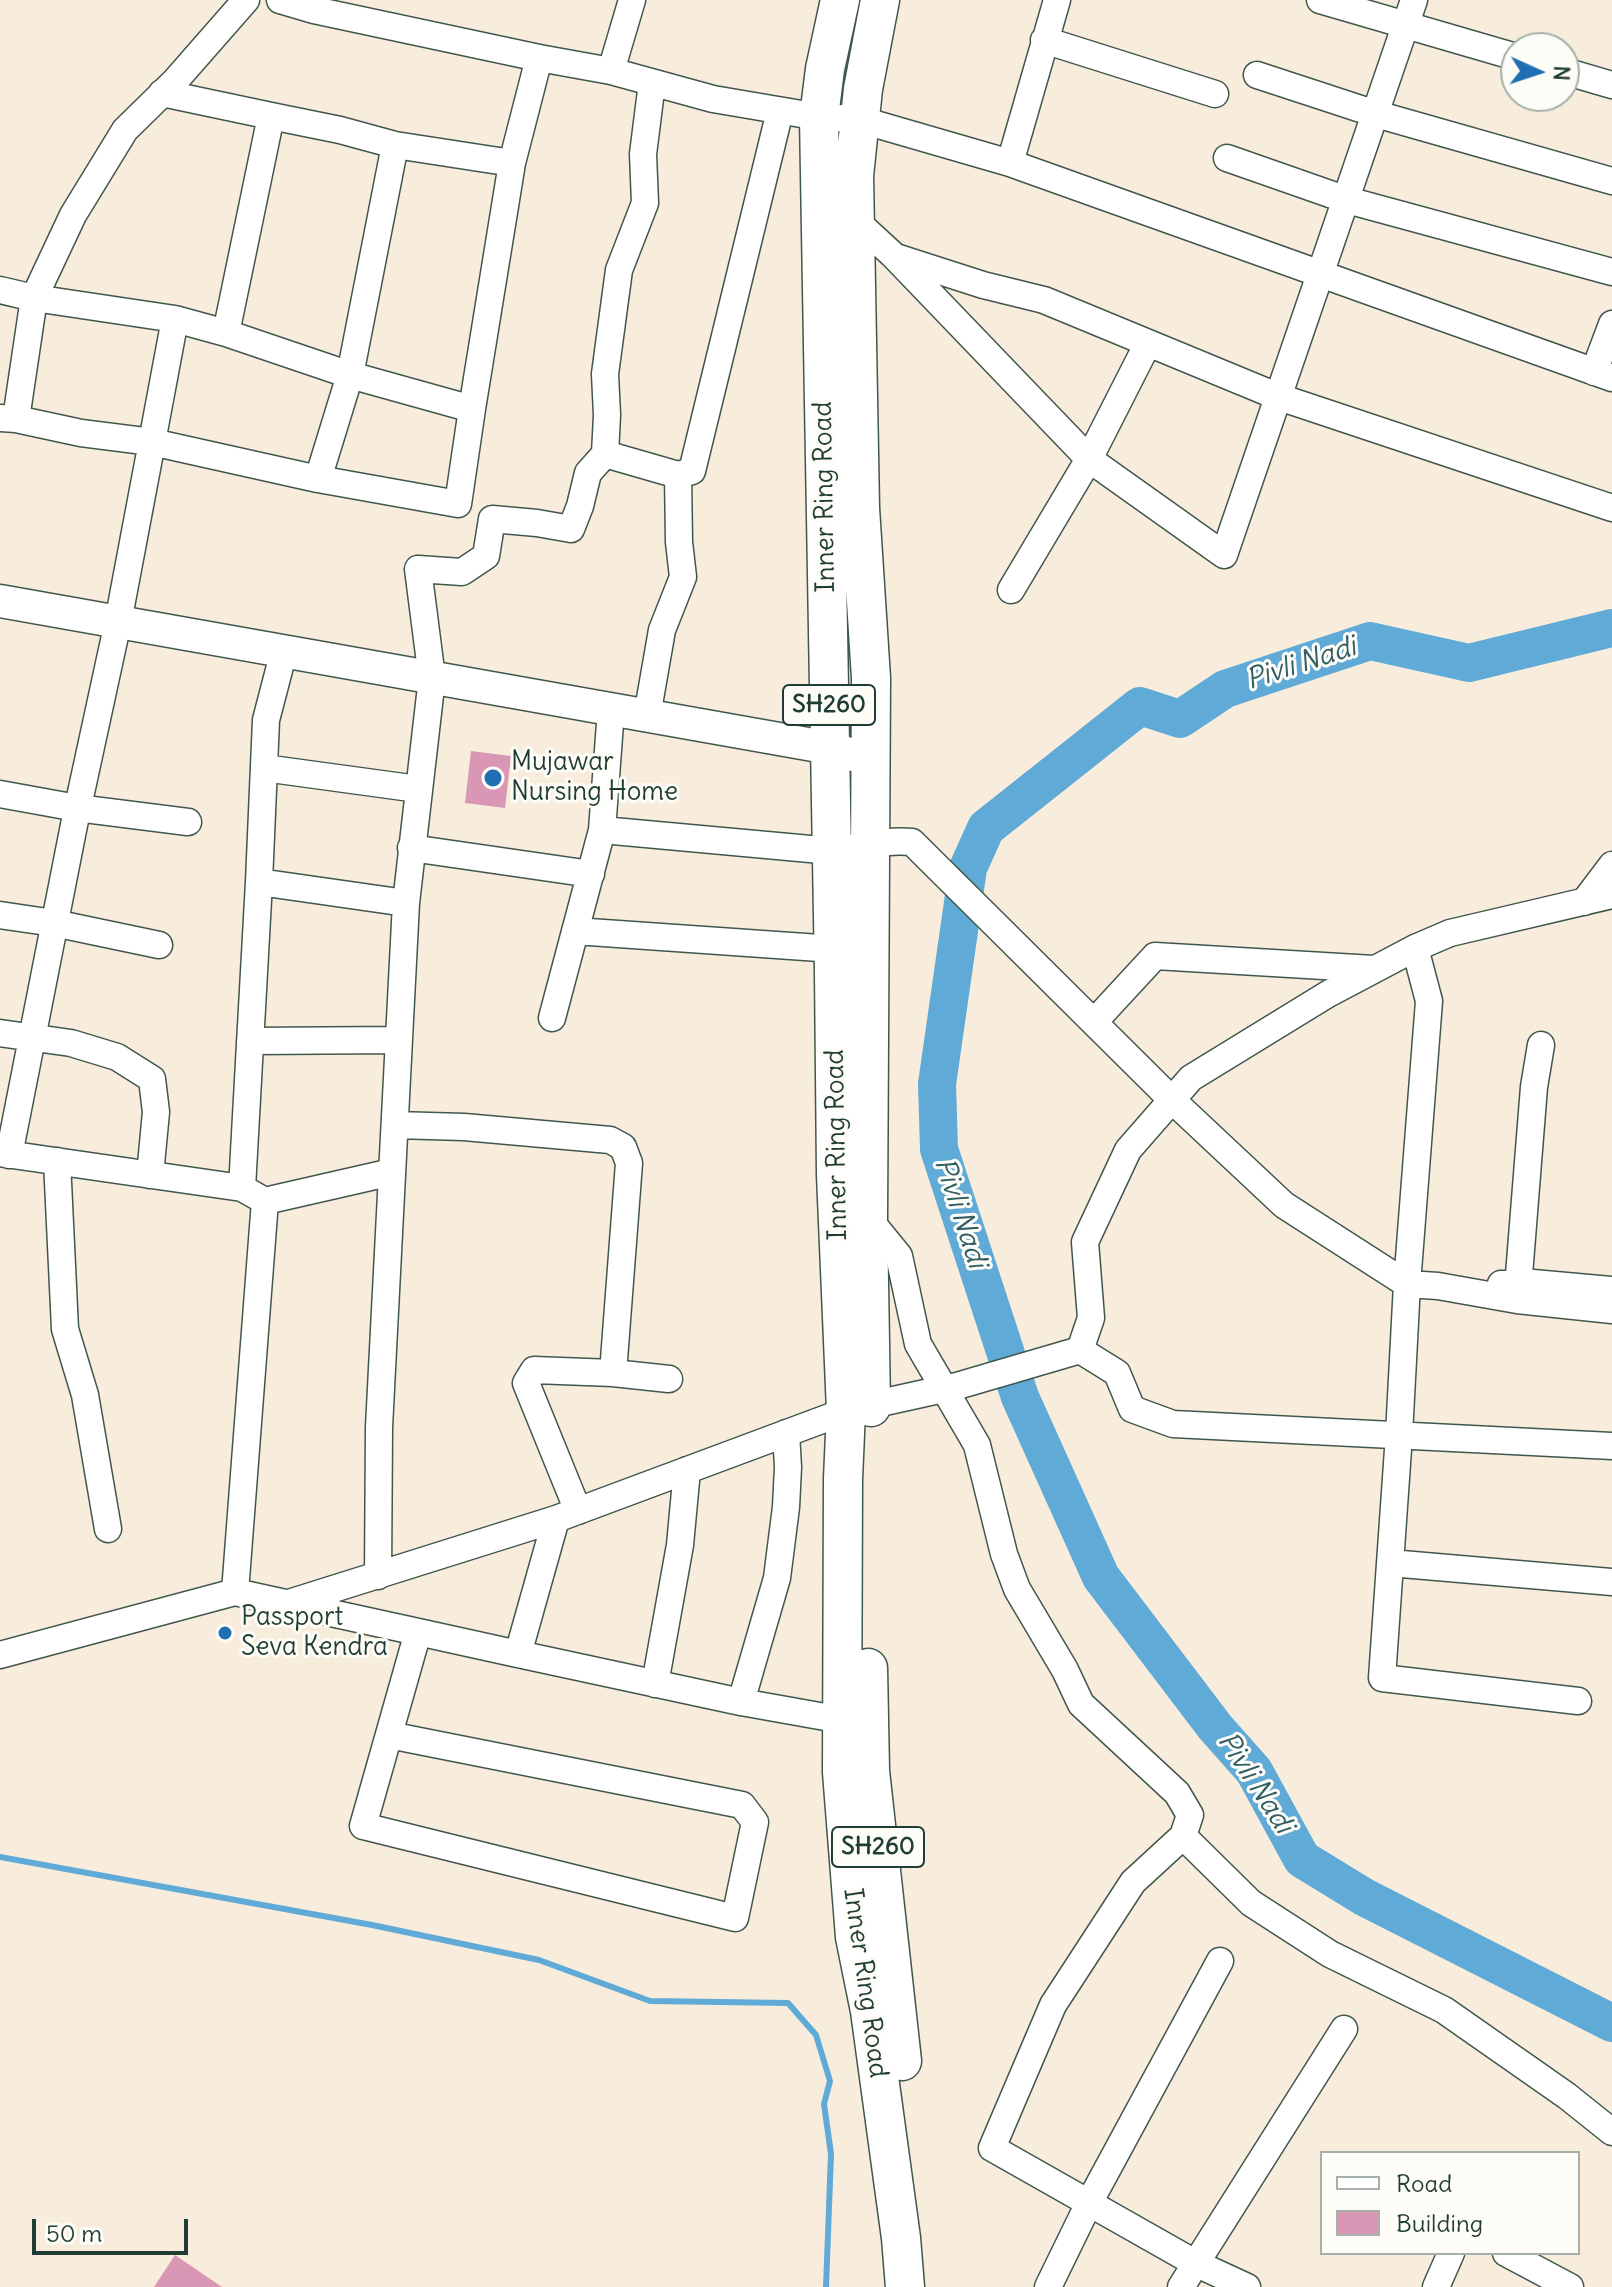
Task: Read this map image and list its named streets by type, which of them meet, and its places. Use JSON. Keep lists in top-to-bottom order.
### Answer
{
  "streets": {
    "highway": ["Inner Ring Road", "SH260"]
  },
  "water": ["Pivli Nadi"],
  "places": ["Mujawar Nursing Home", "Passport Seva Kendra"],
  "legend": ["Road", "Building"],
  "scale_bar": "50 m",
  "north": "right"
}
